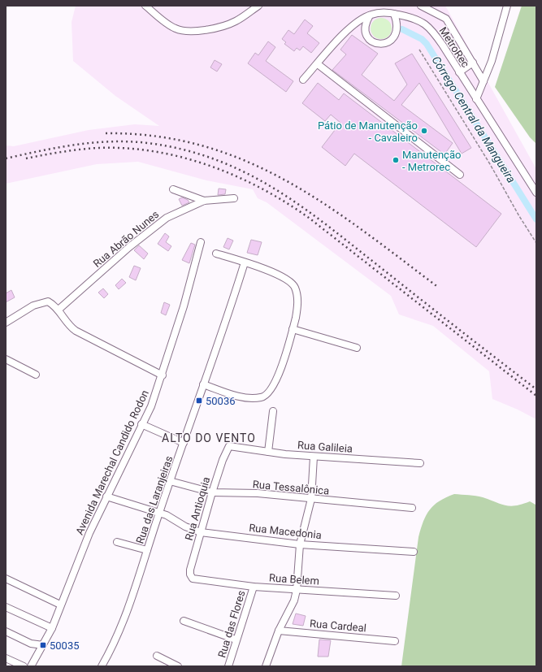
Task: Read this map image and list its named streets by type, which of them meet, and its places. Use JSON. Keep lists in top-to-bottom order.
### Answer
{
  "streets": {
    "street": [
      "MetroRec",
      "Rua Abrão Nunes",
      "Rua Galileia",
      "Avenida Marechal Candido Rodon",
      "Rua Tessalônica",
      "Rua das Laranjeiras",
      "Rua Antioquia",
      "Rua Macedonia",
      "Rua Belem",
      "Rua das Flores",
      "Rua Cardeal"
    ]
  },
  "crossings": [
    ["Rua Galileia", "Rua Antioquia"],
    ["Avenida Marechal Candido Rodon", "Rua Macedonia"],
    ["Rua Tessalônica", "Rua das Laranjeiras"],
    ["Rua Tessalônica", "Rua Antioquia"],
    ["Rua das Laranjeiras", "Rua Macedonia"],
    ["Rua Antioquia", "Rua Macedonia"],
    ["Rua Antioquia", "Rua Belem"],
    ["Rua Belem", "Rua das Flores"]
  ],
  "districts": ["ALTO DO VENTO"],
  "water": ["Córrego Central da Mangueira"],
  "places": {
    "other": ["Pátio de Manutenção - Cavaleiro", "Manutenção - Metrorec"],
    "transit": ["50036", "50035"]
  }
}
